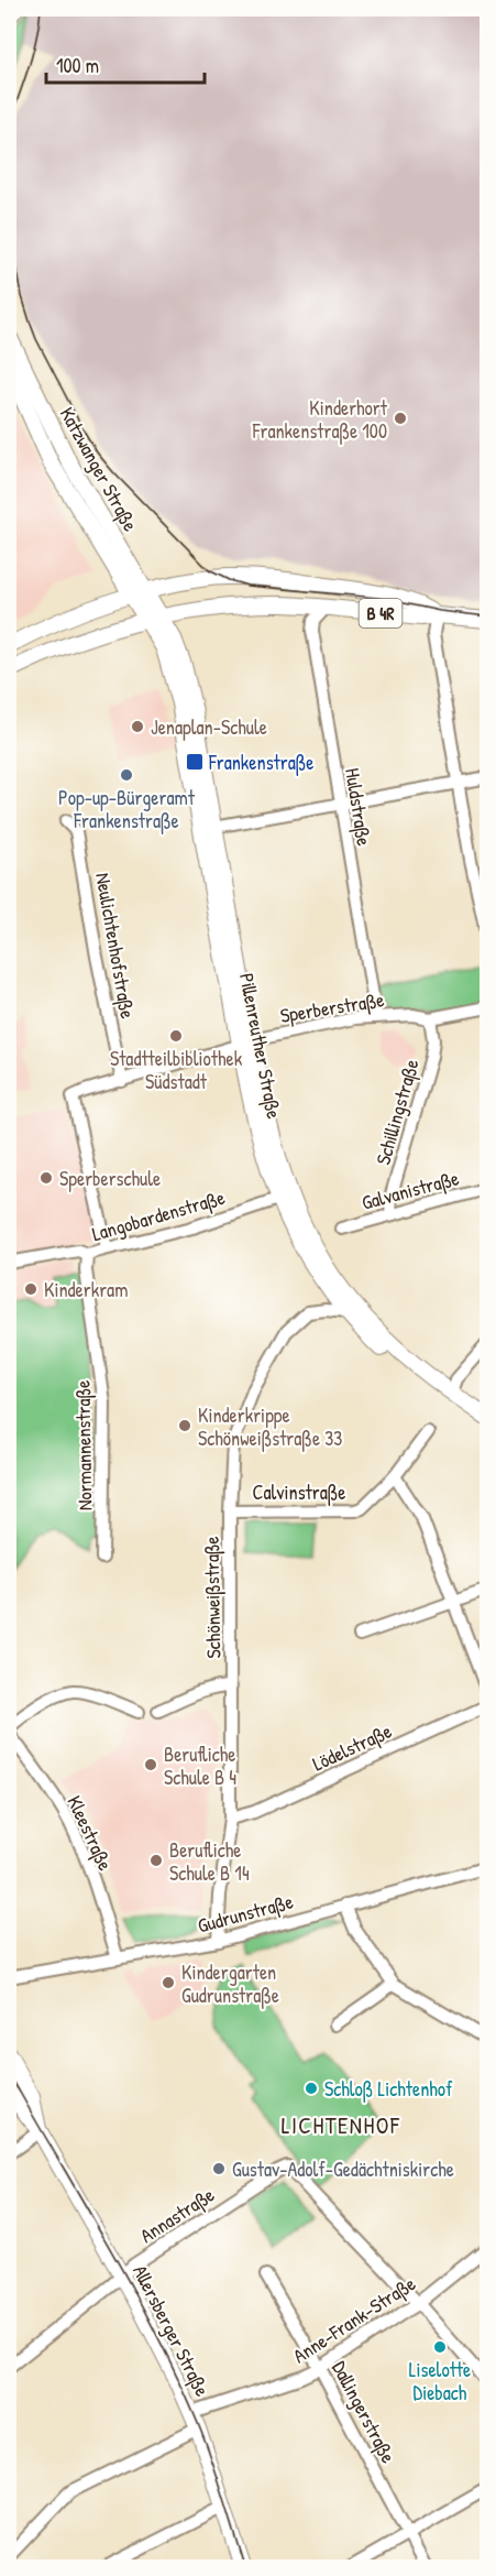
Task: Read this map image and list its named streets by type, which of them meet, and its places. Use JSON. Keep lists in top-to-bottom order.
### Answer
{
  "streets": {
    "main road": [
      "Katzwanger Straße",
      "B 4R",
      "Pillenreuther Straße",
      "Allersberger Straße"
    ],
    "street": [
      "Huldstraße",
      "Neulichtenhofstraße",
      "Sperberstraße",
      "Schillingstraße",
      "Galvanistraße",
      "Langobardenstraße",
      "Normannenstraße",
      "Calvinstraße",
      "Schönweißstraße",
      "Lödelstraße",
      "Kleestraße",
      "Gudrunstraße",
      "Annastraße",
      "Anne-Frank-Straße",
      "Dallingerstraße"
    ]
  },
  "crossings": [
    ["Katzwanger Straße", "B 4R"],
    ["Katzwanger Straße", "Pillenreuther Straße"],
    ["B 4R", "Huldstraße"],
    ["B 4R", "Pillenreuther Straße"],
    ["Huldstraße", "Sperberstraße"],
    ["Neulichtenhofstraße", "Sperberstraße"],
    ["Sperberstraße", "Pillenreuther Straße"],
    ["Sperberstraße", "Schillingstraße"],
    ["Sperberstraße", "Langobardenstraße"],
    ["Pillenreuther Straße", "Langobardenstraße"],
    ["Pillenreuther Straße", "Schönweißstraße"],
    ["Schillingstraße", "Galvanistraße"],
    ["Langobardenstraße", "Normannenstraße"],
    ["Calvinstraße", "Schönweißstraße"],
    ["Schönweißstraße", "Lödelstraße"],
    ["Schönweißstraße", "Gudrunstraße"],
    ["Kleestraße", "Gudrunstraße"],
    ["Annastraße", "Anne-Frank-Straße"],
    ["Annastraße", "Allersberger Straße"],
    ["Anne-Frank-Straße", "Allersberger Straße"],
    ["Anne-Frank-Straße", "Dallingerstraße"]
  ],
  "districts": ["LICHTENHOF"],
  "places": {
    "other": [
      "Kinderhort Frankenstraße 100",
      "Jenaplan-Schule",
      "Pop-up-Bürgeramt Frankenstraße",
      "Stadtteilbibliothek Südstadt",
      "Sperberschule",
      "Kinderkram",
      "Kinderkrippe Schönweißstraße 33",
      "Berufliche Schule B 4",
      "Berufliche Schule B 14",
      "Kindergarten Gudrunstraße",
      "Schloß Lichtenhof",
      "Gustav-Adolf-Gedächtniskirche",
      "Liselotte Diebach"
    ],
    "transit": ["Frankenstraße"]
  },
  "scale_bar": "100 m"
}
